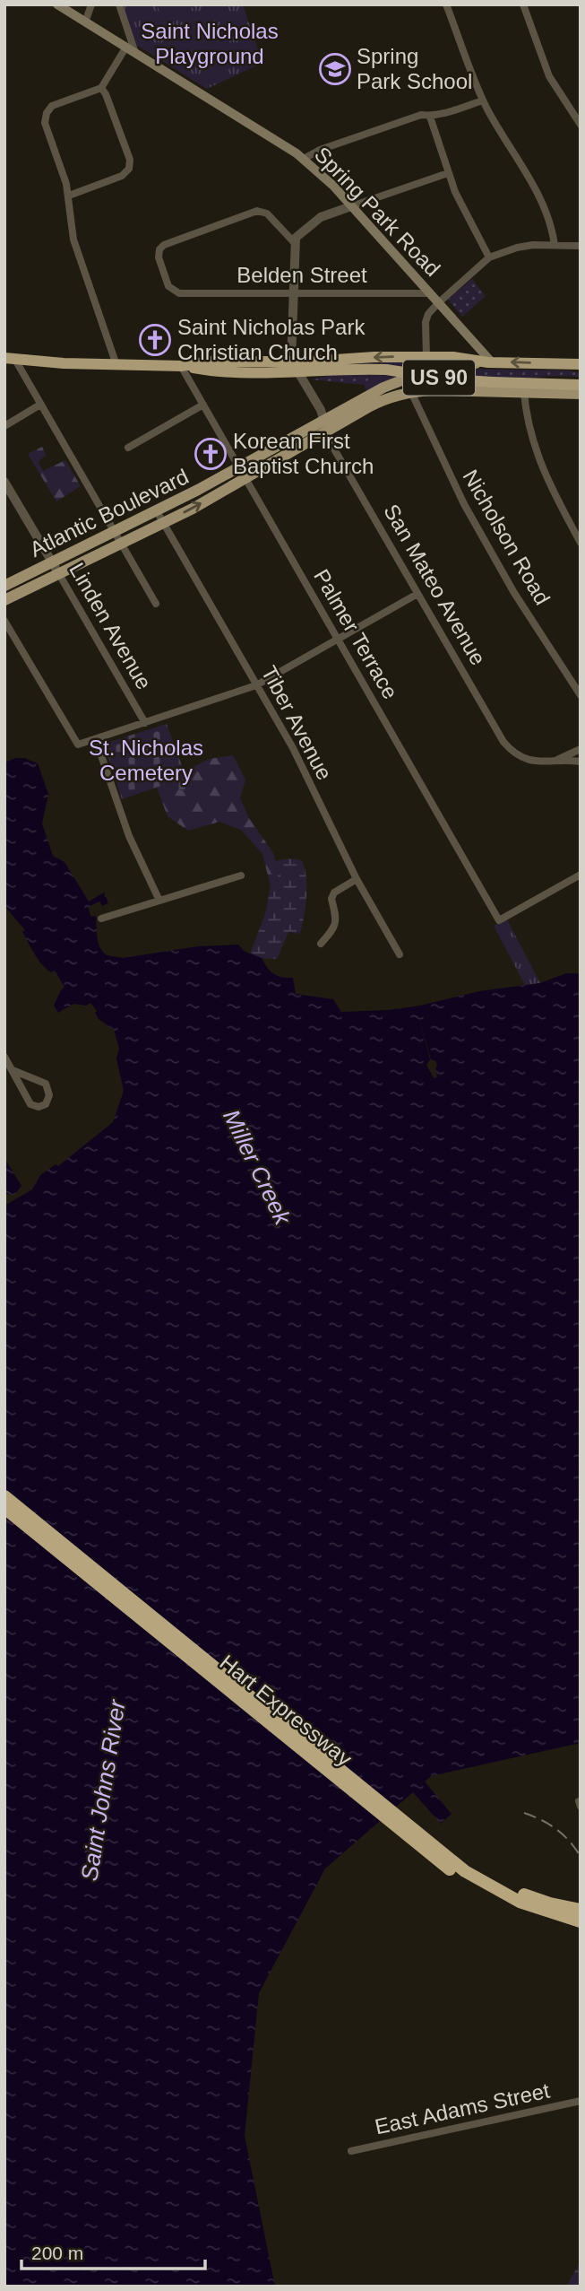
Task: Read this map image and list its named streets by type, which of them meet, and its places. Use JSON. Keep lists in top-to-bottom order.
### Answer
{
  "streets": {
    "highway": ["US 90", "Hart Expressway"],
    "main road": ["Spring Park Road", "Atlantic Boulevard", "San Mateo Avenue"],
    "street": [
      "Belden Street",
      "Nicholson Road",
      "Linden Avenue",
      "Palmer Terrace",
      "Tiber Avenue",
      "East Adams Street"
    ]
  },
  "crossings": [
    ["Spring Park Road", "Belden Street"],
    ["Spring Park Road", "US 90"],
    ["US 90", "Atlantic Boulevard"],
    ["US 90", "San Mateo Avenue"],
    ["US 90", "Palmer Terrace"],
    ["Atlantic Boulevard", "Nicholson Road"],
    ["Atlantic Boulevard", "San Mateo Avenue"],
    ["Atlantic Boulevard", "Linden Avenue"],
    ["Atlantic Boulevard", "Palmer Terrace"],
    ["Atlantic Boulevard", "Tiber Avenue"]
  ],
  "water": ["Miller Creek", "Saint Johns River"],
  "parks": ["Saint Nicholas Playground", "St. Nicholas Cemetery"],
  "places": {
    "school or university": ["Spring Park School"],
    "church": ["Saint Nicholas Park Christian Church", "Korean First Baptist Church"]
  },
  "scale_bar": "200 m"
}
